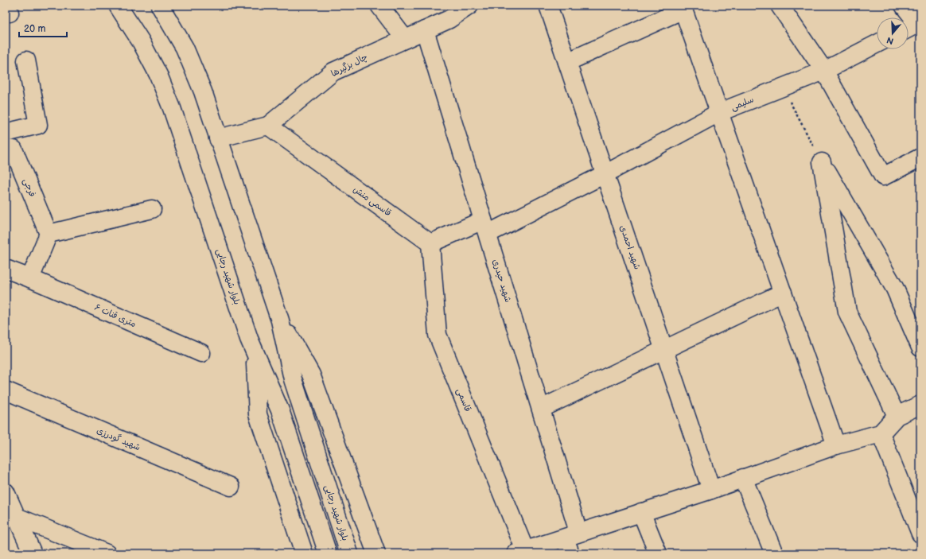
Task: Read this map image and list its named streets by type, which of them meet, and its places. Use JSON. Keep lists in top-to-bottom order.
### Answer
{
  "streets": {
    "street": [
      "چال بزگیرها",
      "سلیمی",
      "فرجی",
      "قاسمی منش",
      "شهید احمدی",
      "بلوار شهید رجایی",
      "شهید حیدری",
      "۶ متری قنات",
      "قاسمی",
      "شهید گودرزی"
    ]
  },
  "crossings": [
    ["چال بزگیرها", "قاسمی منش"],
    ["چال بزگیرها", "بلوار شهید رجایی"],
    ["چال بزگیرها", "شهید حیدری"],
    ["سلیمی", "شهید احمدی"],
    ["سلیمی", "شهید حیدری"],
    ["قاسمی منش", "قاسمی"]
  ],
  "scale_bar": "20 m",
  "north": "bottom"
}
